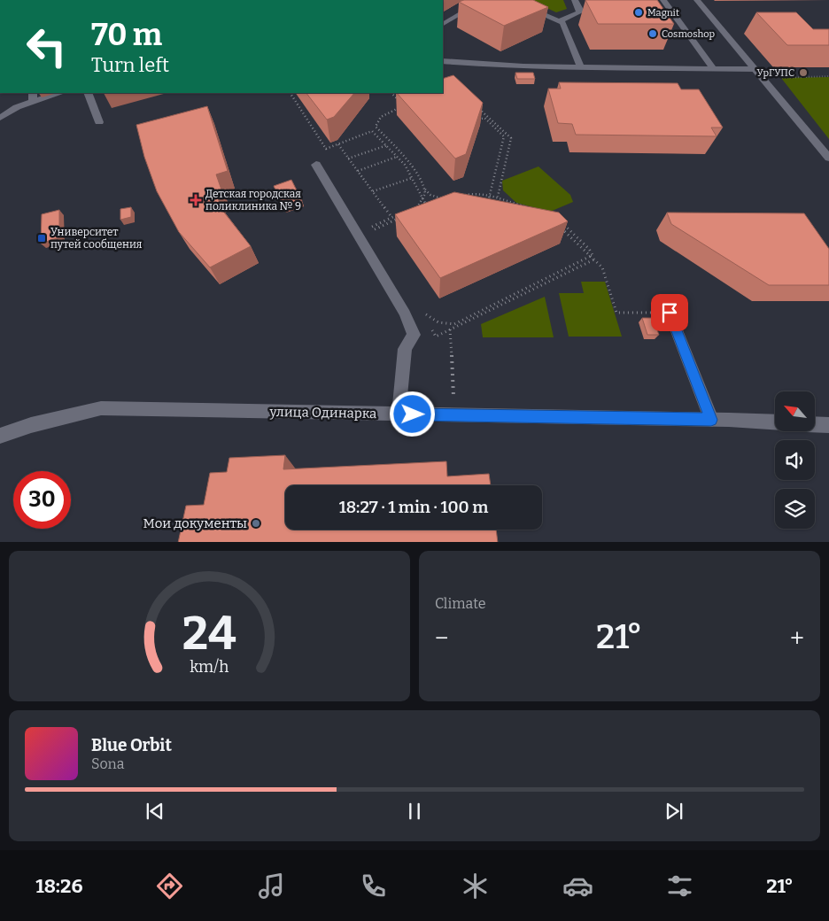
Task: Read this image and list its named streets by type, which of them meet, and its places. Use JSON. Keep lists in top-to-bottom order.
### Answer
{
  "streets": {
    "street": ["улица Одинарка"]
  },
  "places": {
    "other": [
      "Magnit",
      "Cosmoshop",
      "УрГУПС",
      "Мои документы"
    ],
    "health": ["Детская городская поликлиника № 9"],
    "transit": ["Университет путей сообщения"]
  },
  "north": "top left",
  "page": {
    "turn": ["70 m", "Turn left"],
    "limit": "30",
    "trip": "18:27 · 1 min · 100 m",
    "tile": "Climate",
    "heat": ["−", "21°", "+"],
    "song": ["Blue Orbit", "Sona"],
    "tabs": ["18:26", "21°"],
    "gauge": ["24", "km/h"]
  }
}
